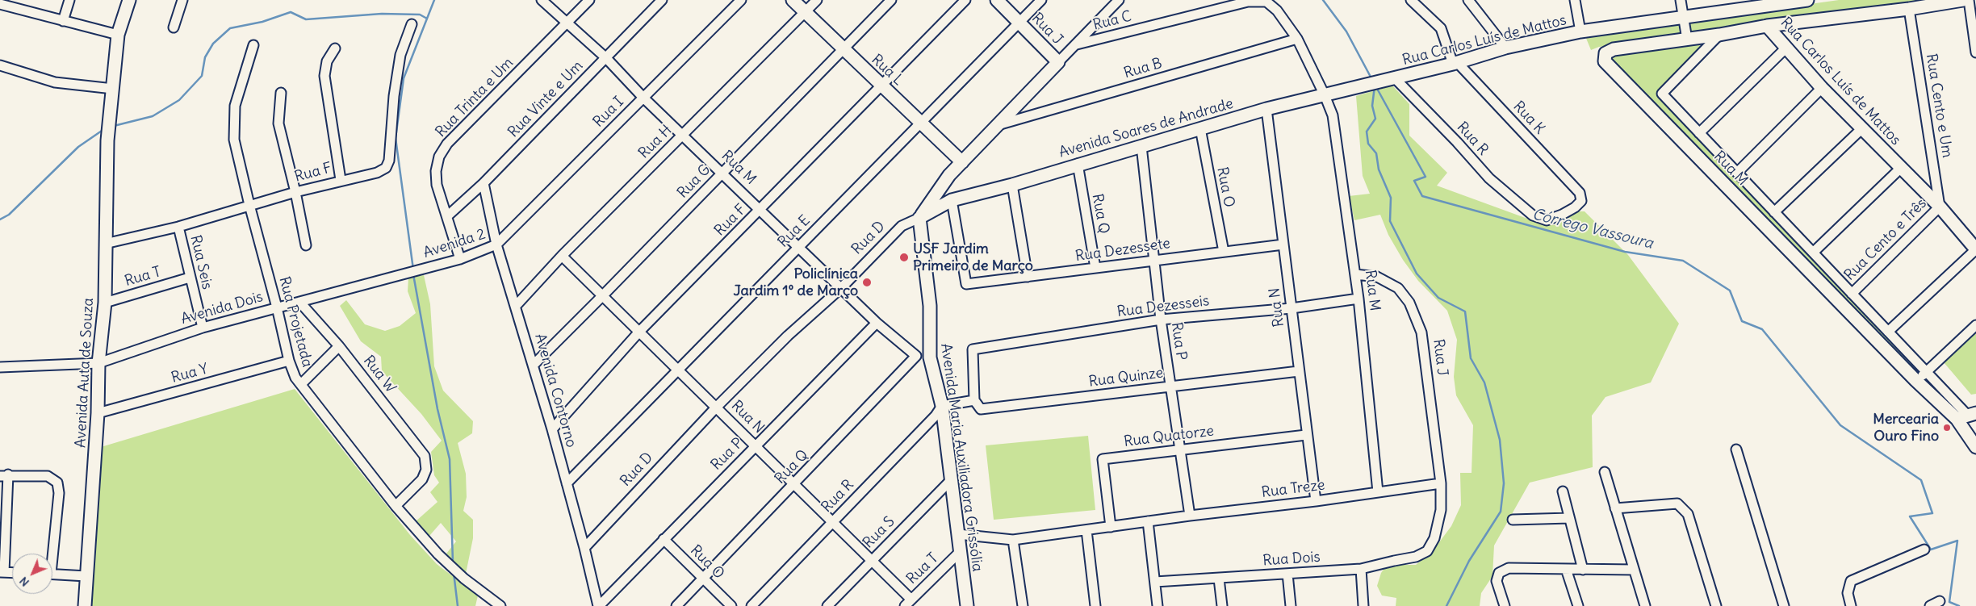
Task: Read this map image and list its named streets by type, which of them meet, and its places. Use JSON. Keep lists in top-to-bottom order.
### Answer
{
  "streets": {
    "street": [
      "Rua C",
      "Rua J",
      "Rua Carlos Luís de Mattos",
      "Rua B",
      "Rua L",
      "Rua Trinta e Um",
      "Rua Vinte e Um",
      "Rua Cento e Um",
      "Rua I",
      "Rua K",
      "Avenida Soares de Andrade",
      "Rua R",
      "Rua H",
      "Rua M",
      "Rua F",
      "Rua G",
      "Rua O",
      "Rua Q",
      "Rua E",
      "Rua D",
      "Rua Cento e Três",
      "Avenida 2",
      "Rua Dezessete",
      "Rua Seis",
      "Rua T",
      "Rua Dezesseis",
      "Rua N",
      "Avenida Dois",
      "Rua Projetada",
      "Rua P",
      "Avenida Auta de Souza",
      "Rua Y",
      "Rua W",
      "Rua Quinze",
      "Avenida Contorno",
      "Rua Quatorze",
      "Avenida Maria Auxiliadora Grissólia",
      "Rua Treze",
      "Rua S",
      "Rua Dois"
    ]
  },
  "crossings": [
    ["Rua J", "Rua M"],
    ["Rua J", "Rua E"],
    ["Rua J", "Rua Treze"],
    ["Rua J", "Rua Dois"],
    ["Rua Carlos Luís de Mattos", "Rua Cento e Um"],
    ["Rua Carlos Luís de Mattos", "Rua K"],
    ["Rua Carlos Luís de Mattos", "Avenida Soares de Andrade"],
    ["Rua Carlos Luís de Mattos", "Rua R"],
    ["Rua Carlos Luís de Mattos", "Rua M"],
    ["Rua Carlos Luís de Mattos", "Rua Cento e Três"],
    ["Rua L", "Rua H"],
    ["Rua L", "Rua F"],
    ["Rua L", "Rua G"],
    ["Rua L", "Rua E"],
    ["Rua Trinta e Um", "Rua Vinte e Um"],
    ["Rua Trinta e Um", "Rua M"],
    ["Rua Trinta e Um", "Avenida 2"],
    ["Rua Vinte e Um", "Rua M"],
    ["Rua Vinte e Um", "Avenida Contorno"],
    ["Rua Cento e Um", "Rua Cento e Três"],
    ["Rua I", "Rua M"],
    ["Rua I", "Avenida 2"],
    ["Rua I", "Avenida Contorno"],
    ["Rua K", "Rua R"],
    ["Avenida Soares de Andrade", "Rua R"],
    ["Avenida Soares de Andrade", "Rua M"],
    ["Avenida Soares de Andrade", "Rua O"],
    ["Avenida Soares de Andrade", "Rua Q"],
    ["Avenida Soares de Andrade", "Rua D"],
    ["Avenida Soares de Andrade", "Rua Dezessete"],
    ["Avenida Soares de Andrade", "Rua N"],
    ["Avenida Soares de Andrade", "Rua P"],
    ["Avenida Soares de Andrade", "Avenida Maria Auxiliadora Grissólia"],
    ["Rua R", "Rua N"],
    ["Rua R", "Avenida Maria Auxiliadora Grissólia"],
    ["Rua H", "Rua M"],
    ["Rua H", "Rua N"],
    ["Rua H", "Avenida Contorno"],
    ["Rua M", "Rua F"],
    ["Rua M", "Rua G"],
    ["Rua M", "Rua Q"],
    ["Rua M", "Rua E"],
    ["Rua M", "Rua D"],
    ["Rua M", "Rua Cento e Três"],
    ["Rua M", "Rua Dezesseis"],
    ["Rua M", "Rua P"],
    ["Rua M", "Rua Treze"],
    ["Rua F", "Rua Seis"],
    ["Rua F", "Rua N"],
    ["Rua F", "Rua Projetada"],
    ["Rua F", "Avenida Auta de Souza"],
    ["Rua F", "Avenida Contorno"],
    ["Rua G", "Rua N"],
    ["Rua G", "Avenida Contorno"],
    ["Rua O", "Rua Q"],
    ["Rua O", "Rua Dezessete"],
    ["Rua O", "Rua P"],
    ["Rua Q", "Rua Dezessete"],
    ["Rua Q", "Rua N"],
    ["Rua E", "Rua N"],
    ["Rua E", "Avenida Contorno"],
    ["Rua D", "Rua N"],
    ["Rua D", "Avenida Contorno"],
    ["Rua D", "Avenida Maria Auxiliadora Grissólia"],
    ["Avenida 2", "Avenida Dois"],
    ["Avenida 2", "Avenida Contorno"],
    ["Rua Dezessete", "Rua N"],
    ["Rua Dezessete", "Rua P"],
    ["Rua Seis", "Rua T"],
    ["Rua Seis", "Avenida Dois"],
    ["Rua T", "Rua N"],
    ["Rua T", "Avenida Auta de Souza"],
    ["Rua T", "Avenida Maria Auxiliadora Grissólia"],
    ["Rua Dezesseis", "Rua N"],
    ["Rua Dezesseis", "Rua P"],
    ["Rua Dezesseis", "Rua Quinze"],
    ["Rua N", "Rua P"],
    ["Rua N", "Rua Quinze"],
    ["Rua N", "Rua Quatorze"],
    ["Rua N", "Rua Treze"],
    ["Rua N", "Rua S"],
    ["Avenida Dois", "Rua Projetada"],
    ["Avenida Dois", "Avenida Auta de Souza"],
    ["Avenida Dois", "Rua W"],
    ["Rua Projetada", "Rua Y"],
    ["Rua Projetada", "Rua W"],
    ["Rua P", "Rua Quinze"],
    ["Rua P", "Avenida Contorno"],
    ["Rua P", "Rua Quatorze"],
    ["Rua P", "Rua Treze"],
    ["Avenida Auta de Souza", "Rua Y"],
    ["Rua Quatorze", "Rua Treze"],
    ["Avenida Maria Auxiliadora Grissólia", "Rua Treze"],
    ["Avenida Maria Auxiliadora Grissólia", "Rua S"]
  ],
  "water": ["Córrego Vassoura"],
  "places": ["USF Jardim Primeiro de Março", "Policlínica Jardim 1º de Março", "Mercearia Ouro Fino"],
  "north": "bottom left"
}
